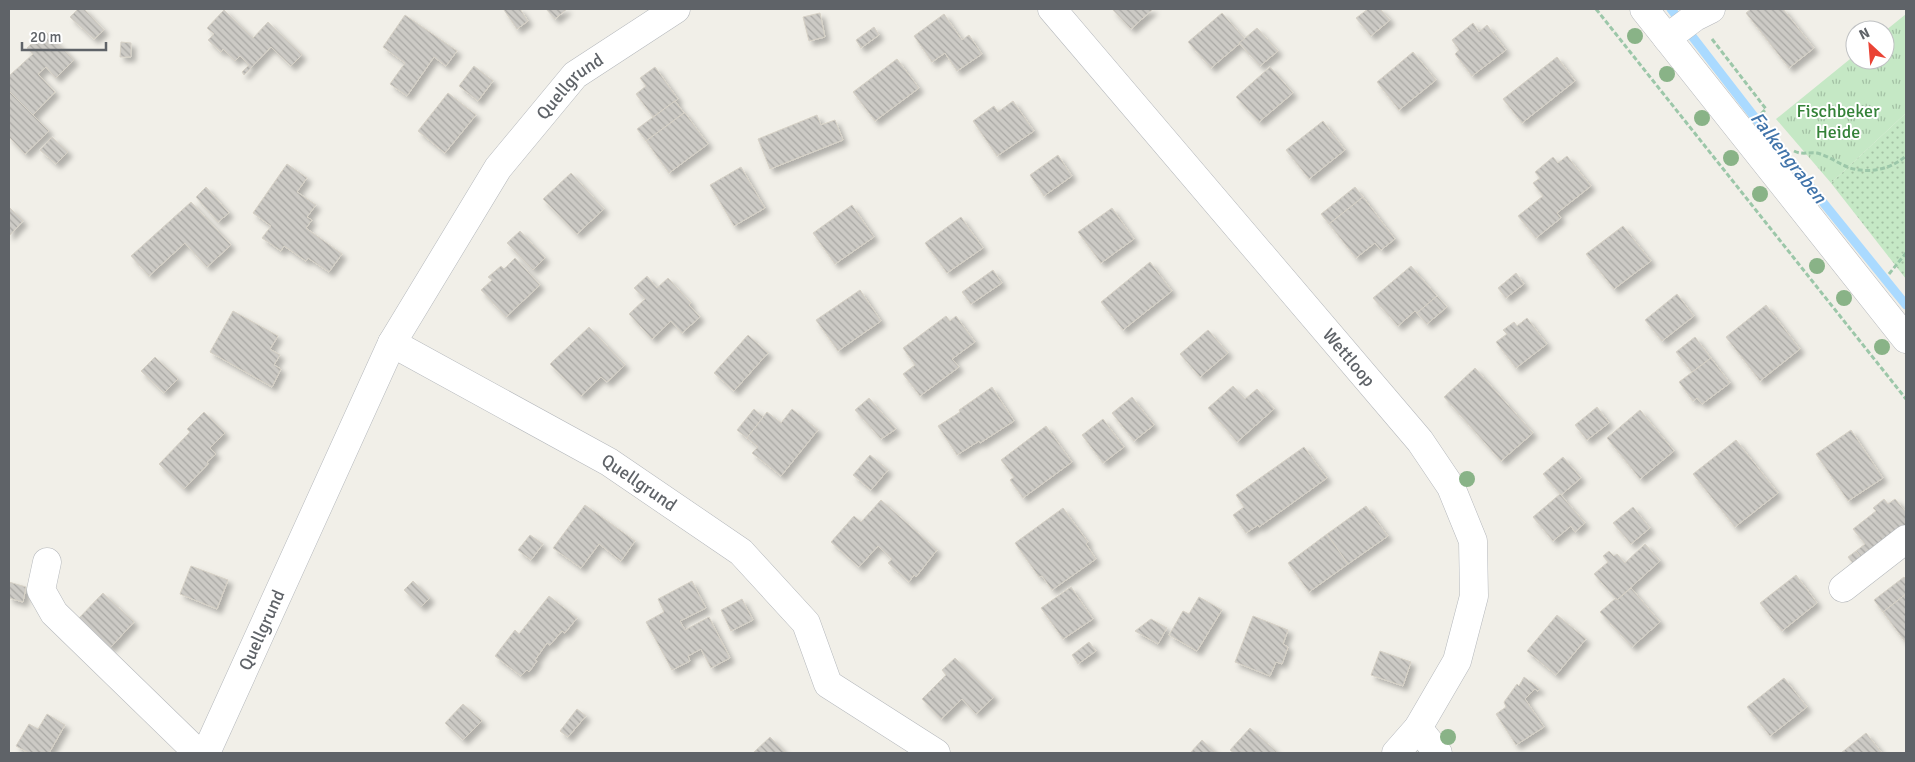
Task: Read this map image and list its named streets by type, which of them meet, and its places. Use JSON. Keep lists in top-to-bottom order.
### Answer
{
  "streets": {
    "street": ["Quellgrund", "Wettloop"]
  },
  "water": ["Falkengraben"],
  "parks": ["Fischbeker Heide"],
  "scale_bar": "20 m",
  "north": "top left"
}
